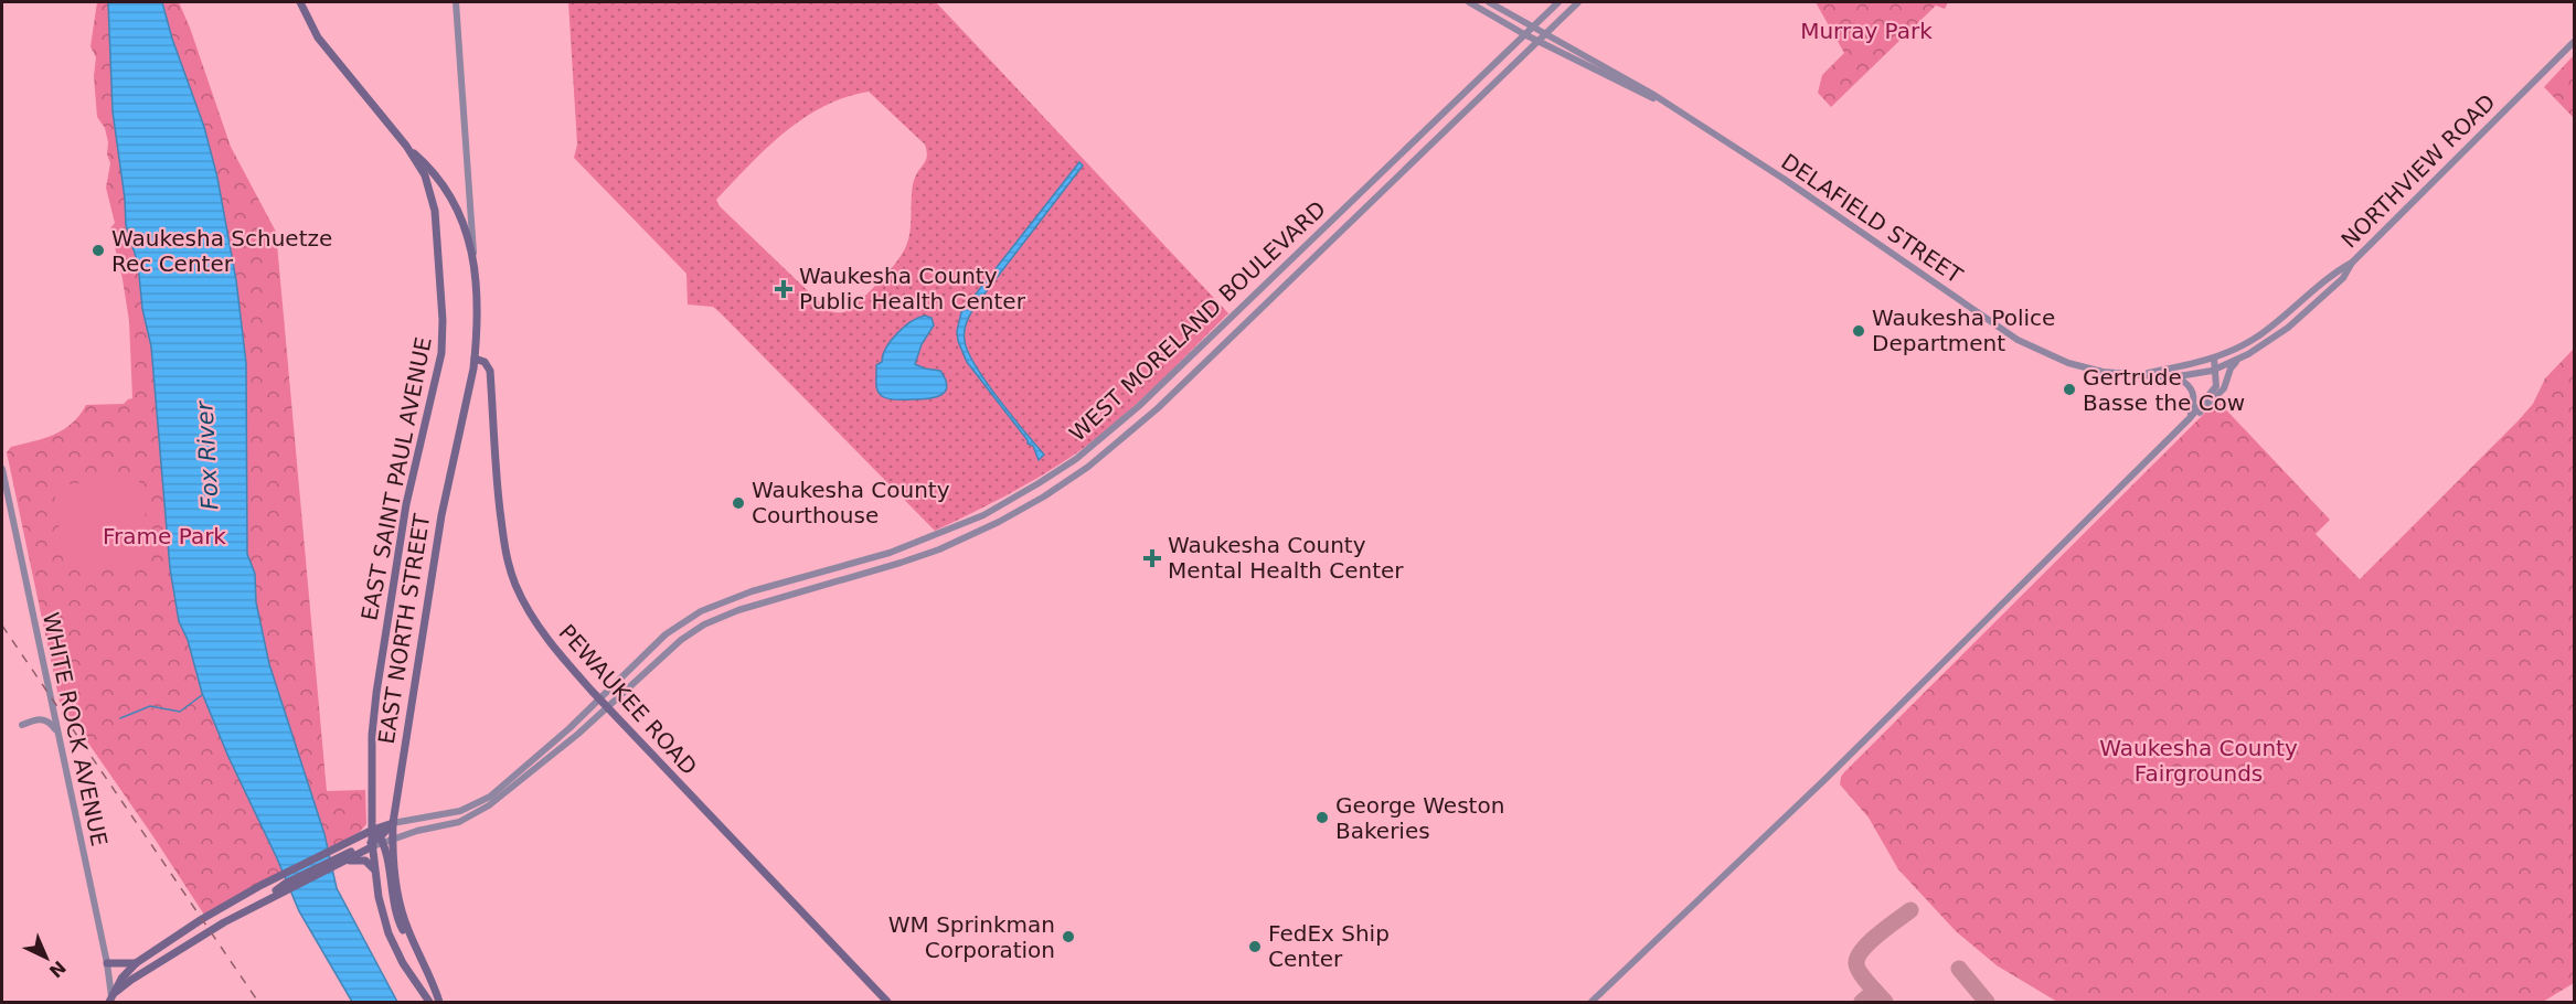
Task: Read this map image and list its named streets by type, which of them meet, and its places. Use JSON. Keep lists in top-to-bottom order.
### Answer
{
  "streets": {
    "main road": [
      "WEST MORELAND BOULEVARD",
      "EAST SAINT PAUL AVENUE",
      "EAST NORTH STREET",
      "PEWAUKEE ROAD"
    ],
    "street": ["NORTHVIEW ROAD", "DELAFIELD STREET", "WHITE ROCK AVENUE"]
  },
  "crossings": [
    ["NORTHVIEW ROAD", "DELAFIELD STREET"],
    ["DELAFIELD STREET", "WEST MORELAND BOULEVARD"],
    ["WEST MORELAND BOULEVARD", "EAST SAINT PAUL AVENUE"],
    ["WEST MORELAND BOULEVARD", "EAST NORTH STREET"],
    ["WEST MORELAND BOULEVARD", "PEWAUKEE ROAD"],
    ["EAST SAINT PAUL AVENUE", "EAST NORTH STREET"],
    ["EAST NORTH STREET", "PEWAUKEE ROAD"]
  ],
  "water": ["Fox River"],
  "parks": ["Murray Park", "Frame Park", "Waukesha County Fairgrounds"],
  "places": {
    "other": [
      "Waukesha Schuetze Rec Center",
      "Waukesha Police Department",
      "Gertrude Basse the Cow",
      "Waukesha County Courthouse",
      "George Weston Bakeries",
      "WM Sprinkman Corporation",
      "FedEx Ship Center"
    ],
    "health": ["Waukesha County Public Health Center", "Waukesha County Mental Health Center"]
  },
  "north": "bottom right"
}
